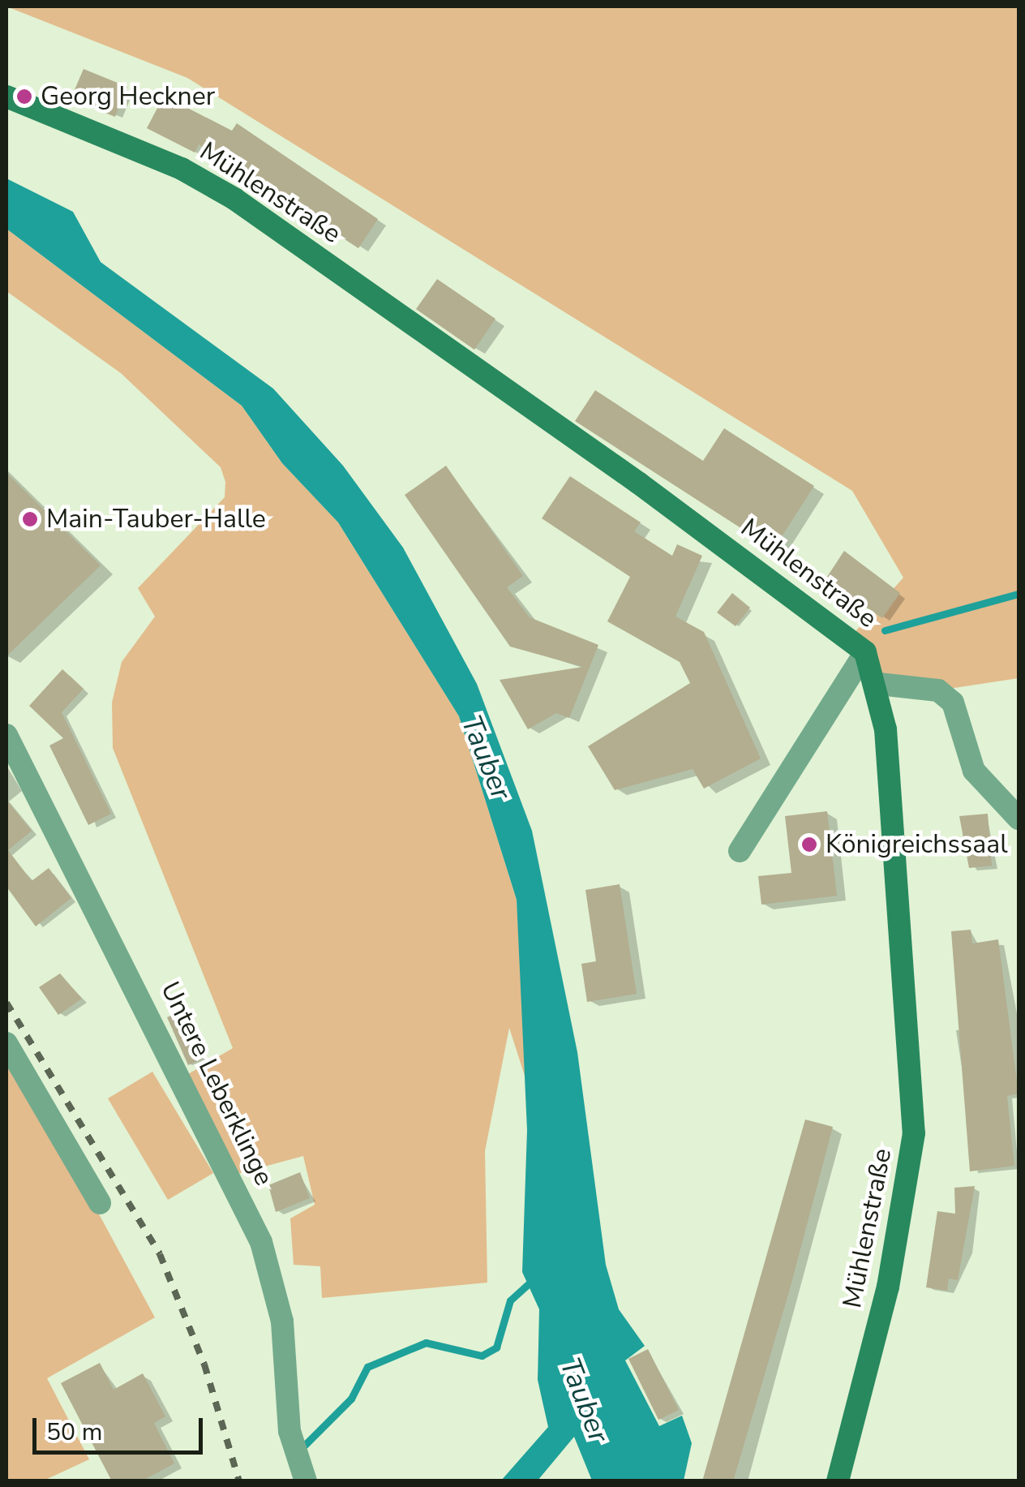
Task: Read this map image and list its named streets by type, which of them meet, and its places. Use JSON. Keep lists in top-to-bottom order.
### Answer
{
  "streets": {
    "main road": ["Mühlenstraße"],
    "street": ["Untere Leberklinge"]
  },
  "water": ["Tauber"],
  "places": ["Georg Heckner", "Main-Tauber-Halle", "Königreichssaal"],
  "scale_bar": "50 m"
}
